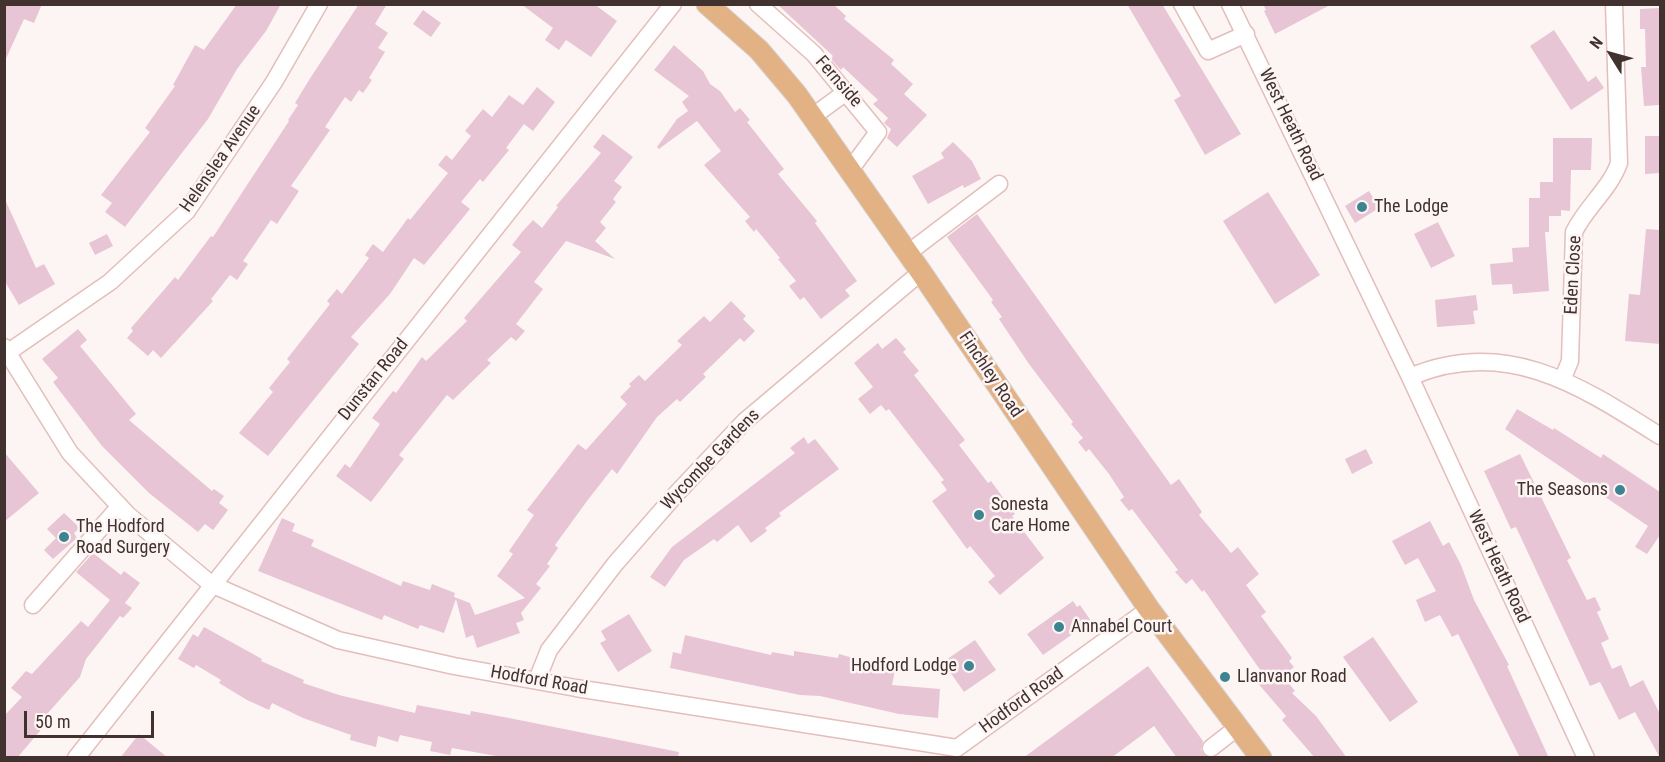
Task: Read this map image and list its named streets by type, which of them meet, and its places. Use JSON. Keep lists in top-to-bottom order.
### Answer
{
  "streets": {
    "main road": ["Finchley Road"],
    "street": [
      "Fernside",
      "West Heath Road",
      "Helenslea Avenue",
      "Eden Close",
      "Dunstan Road",
      "Wycombe Gardens",
      "Hodford Road"
    ]
  },
  "crossings": [
    ["Fernside", "Finchley Road"],
    ["Helenslea Avenue", "Hodford Road"],
    ["Finchley Road", "Wycombe Gardens"],
    ["Finchley Road", "Hodford Road"],
    ["Dunstan Road", "Hodford Road"],
    ["Wycombe Gardens", "Hodford Road"]
  ],
  "places": [
    "The Lodge",
    "The Seasons",
    "Sonesta Care Home",
    "The Hodford Road Surgery",
    "Annabel Court",
    "Hodford Lodge",
    "Llanvanor Road"
  ],
  "scale_bar": "50 m",
  "north": "top left"
}
